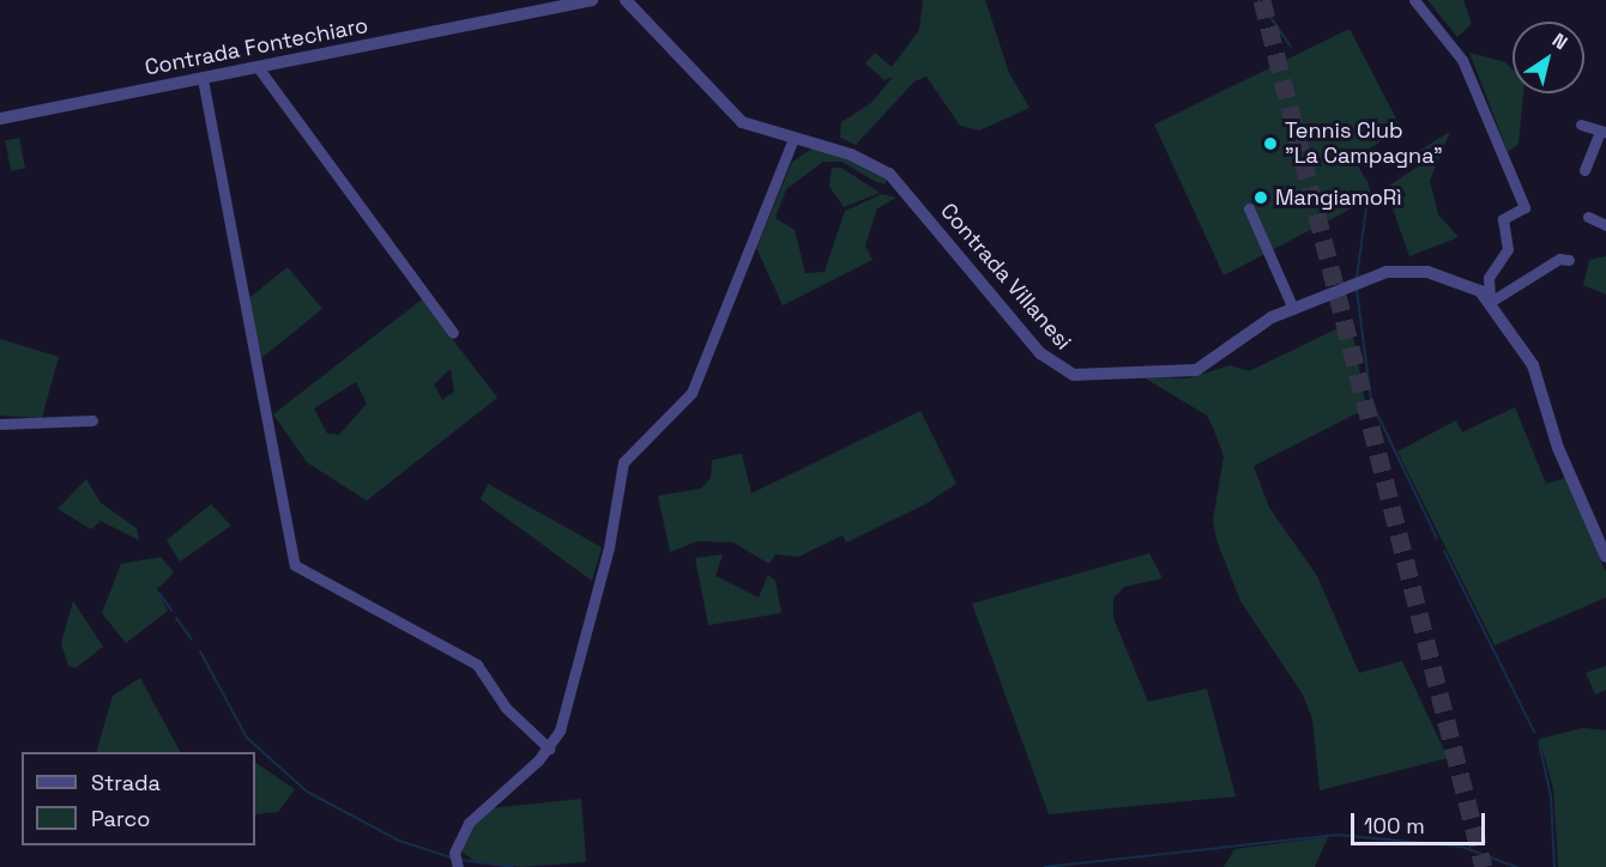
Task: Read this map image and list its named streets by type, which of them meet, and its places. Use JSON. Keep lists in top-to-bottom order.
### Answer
{
  "streets": {
    "street": ["Contrada Fontechiaro", "Contrada Villanesi"]
  },
  "places": ["Tennis Club \"La Campagna\"", "MangiamoRì"],
  "legend": ["Strada", "Parco"],
  "scale_bar": "100 m",
  "north": "top right"
}
